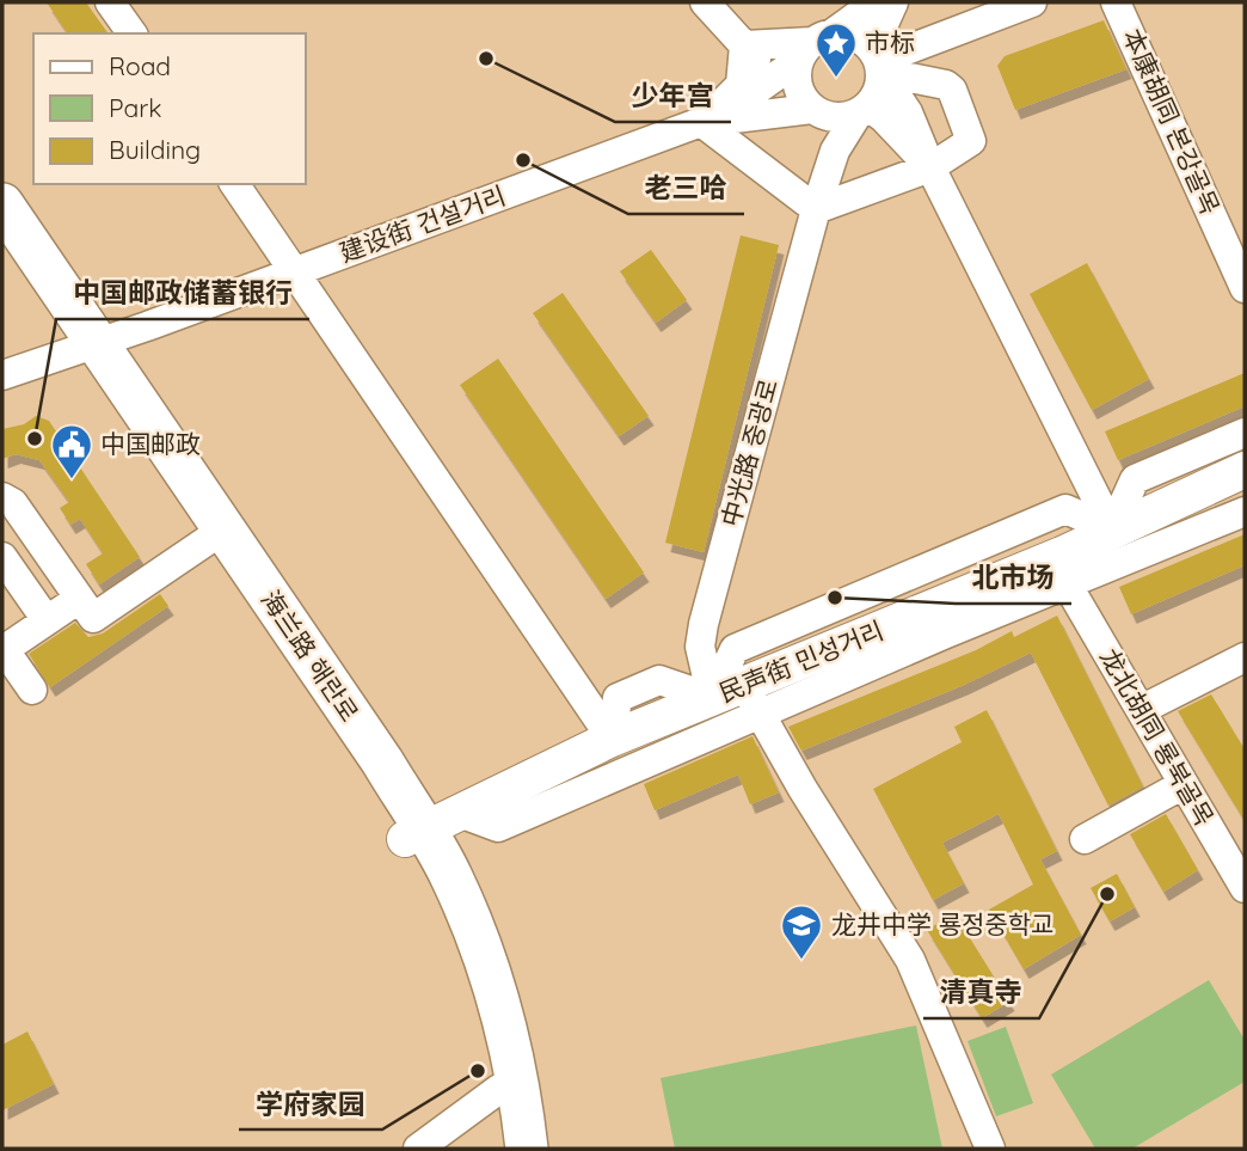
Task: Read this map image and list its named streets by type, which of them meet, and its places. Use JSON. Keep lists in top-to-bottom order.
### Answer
{
  "streets": {
    "highway": ["海兰路 해란로"],
    "main road": ["民声街 민성거리"],
    "street": [
      "本康胡同 본강골목",
      "建设街 건설거리",
      "中光路 중광로",
      "龙北胡同 룡북골목"
    ]
  },
  "crossings": [
    ["建设街 건설거리", "海兰路 해란로"],
    ["中光路 중광로", "民声街 민성거리"],
    ["海兰路 해란로", "民声街 민성거리"],
    ["民声街 민성거리", "龙北胡同 룡북골목"]
  ],
  "places": {
    "other": [
      "少年宫",
      "老三哈",
      "中国邮政储蓄银行",
      "北市场",
      "清真寺",
      "学府家园"
    ],
    "place": ["市标"],
    "public building": ["中国邮政"],
    "school or university": ["龙井中学 룡정중학교"]
  },
  "legend": ["Road", "Park", "Building"]
}
